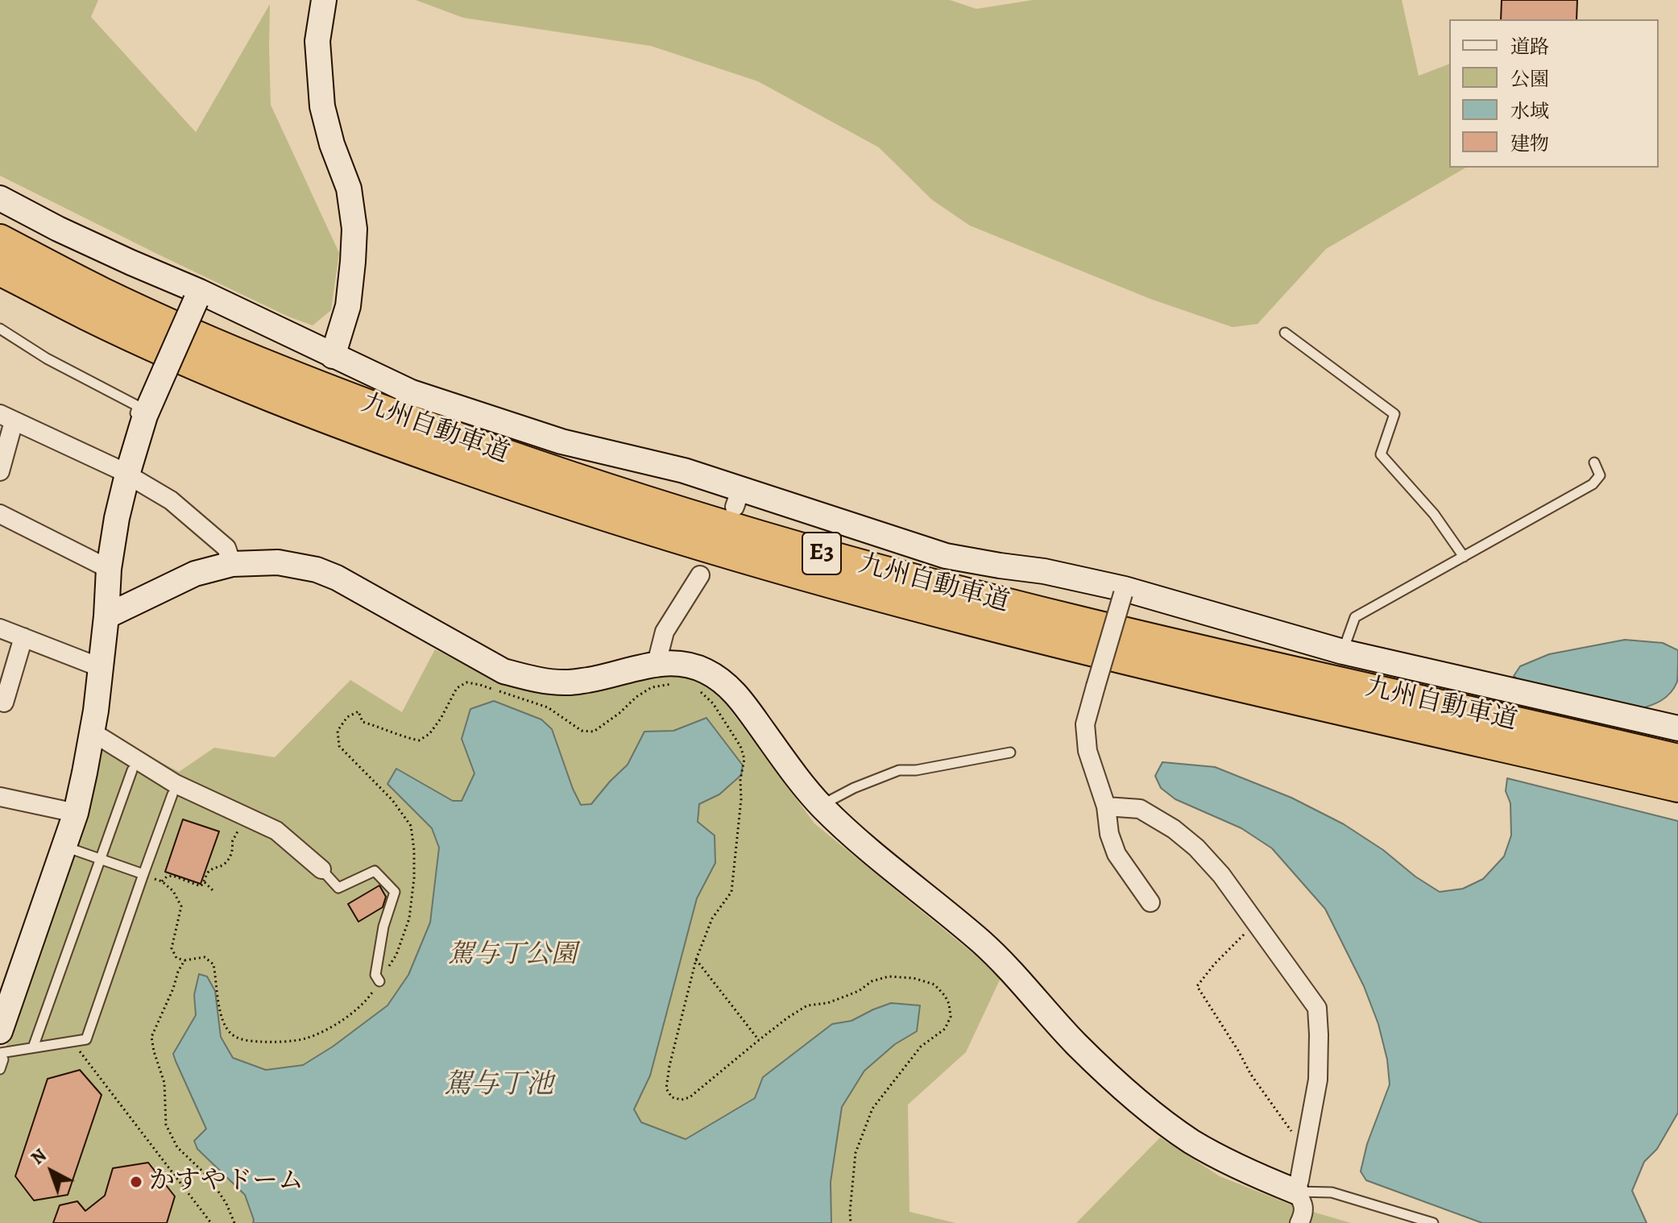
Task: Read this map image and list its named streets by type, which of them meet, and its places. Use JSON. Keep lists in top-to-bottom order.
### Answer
{
  "streets": {
    "highway": ["九州自動車道", "E3"]
  },
  "water": ["駕与丁池"],
  "parks": ["駕与丁公園"],
  "places": ["かすやドーム"],
  "legend": [
    "道路",
    "公園",
    "水域",
    "建物"
  ],
  "north": "top left"
}
